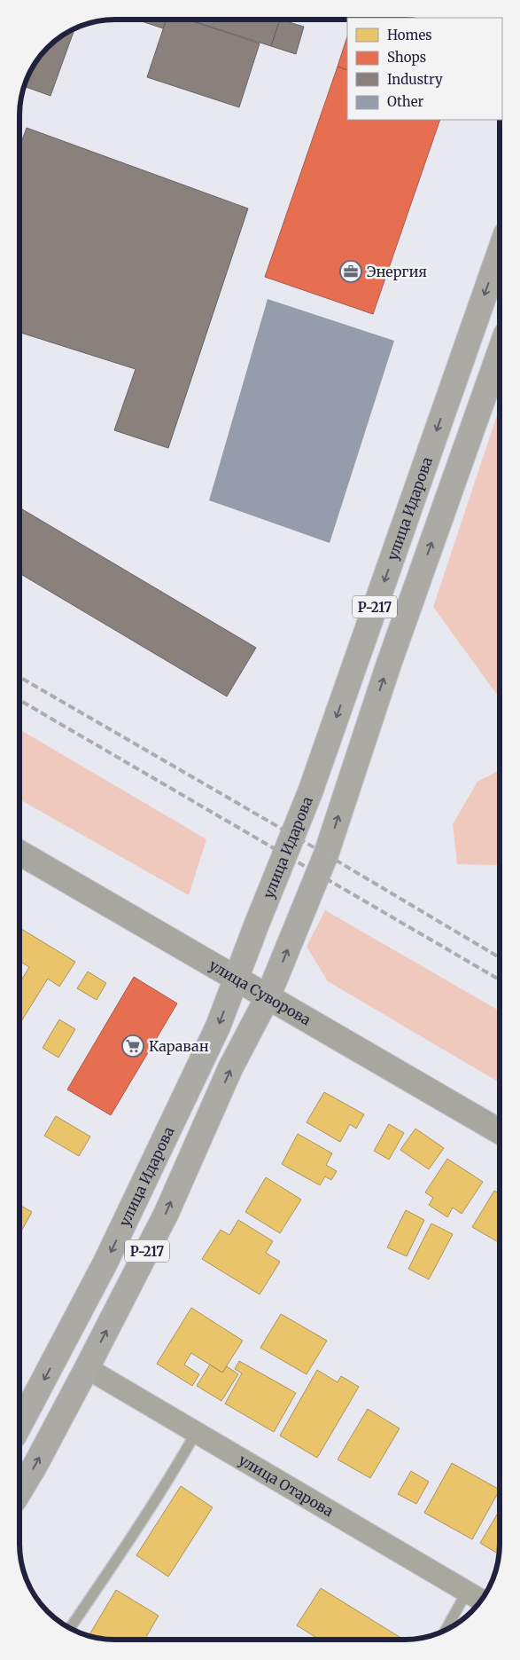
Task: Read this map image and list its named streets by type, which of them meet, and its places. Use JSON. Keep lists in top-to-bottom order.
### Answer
{
  "streets": {
    "main road": ["улица Идарова", "Р-217", "улица Суворова"],
    "street": ["улица Отарова"]
  },
  "crossings": [
    ["улица Идарова", "улица Суворова"],
    ["Р-217", "улица Суворова"],
    ["Р-217", "улица Отарова"]
  ],
  "places": {
    "office": ["Энергия"],
    "supermarket": ["Караван"]
  },
  "legend": [
    "Homes",
    "Shops",
    "Industry",
    "Other"
  ]
}
